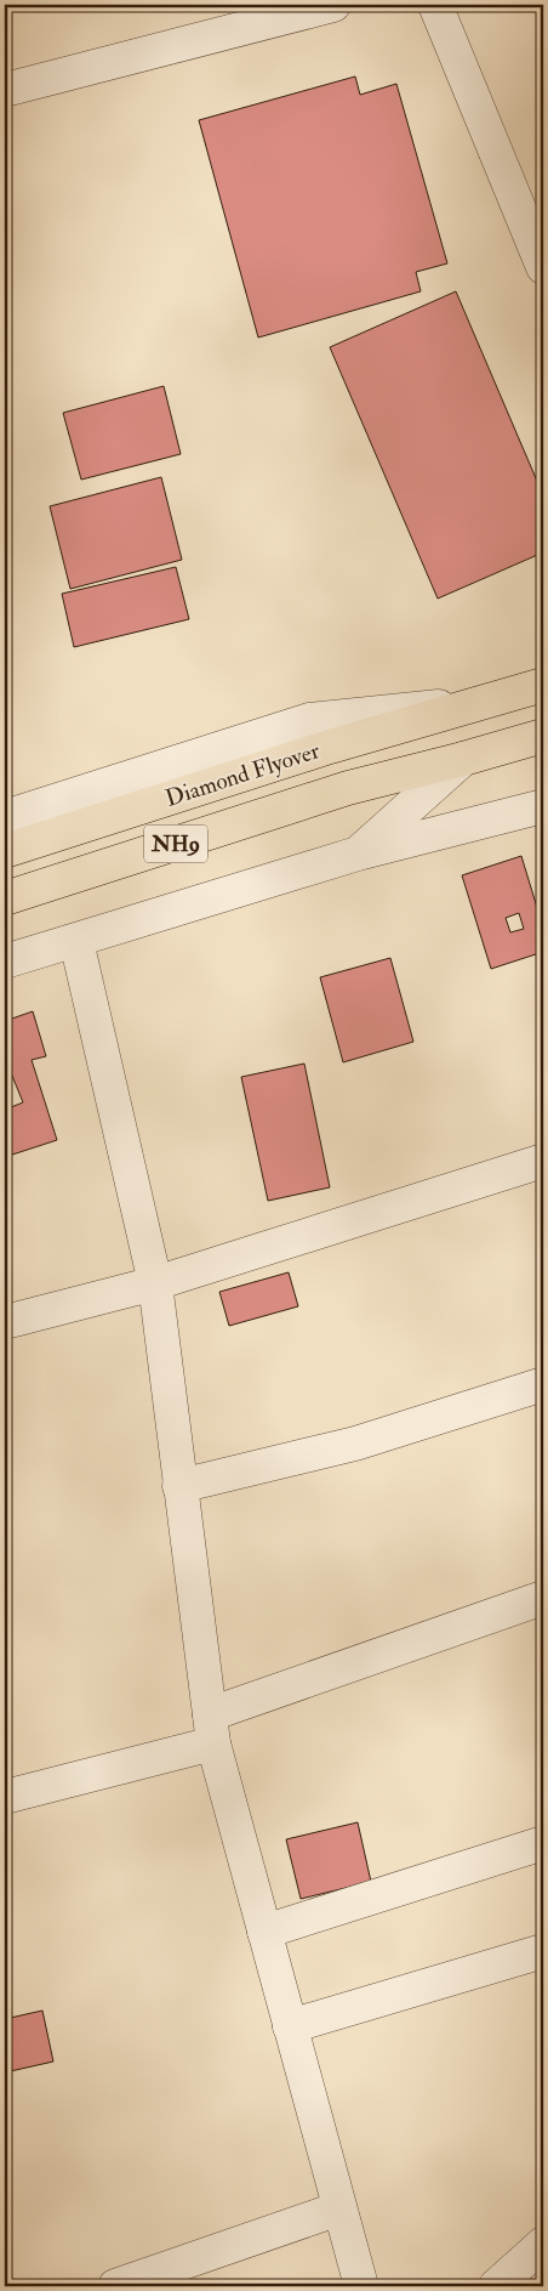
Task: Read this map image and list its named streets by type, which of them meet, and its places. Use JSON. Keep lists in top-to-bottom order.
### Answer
{
  "streets": {
    "highway": ["Diamond Flyover", "NH9"]
  },
  "crossings": [
    ["Diamond Flyover", "NH9"]
  ]
}
